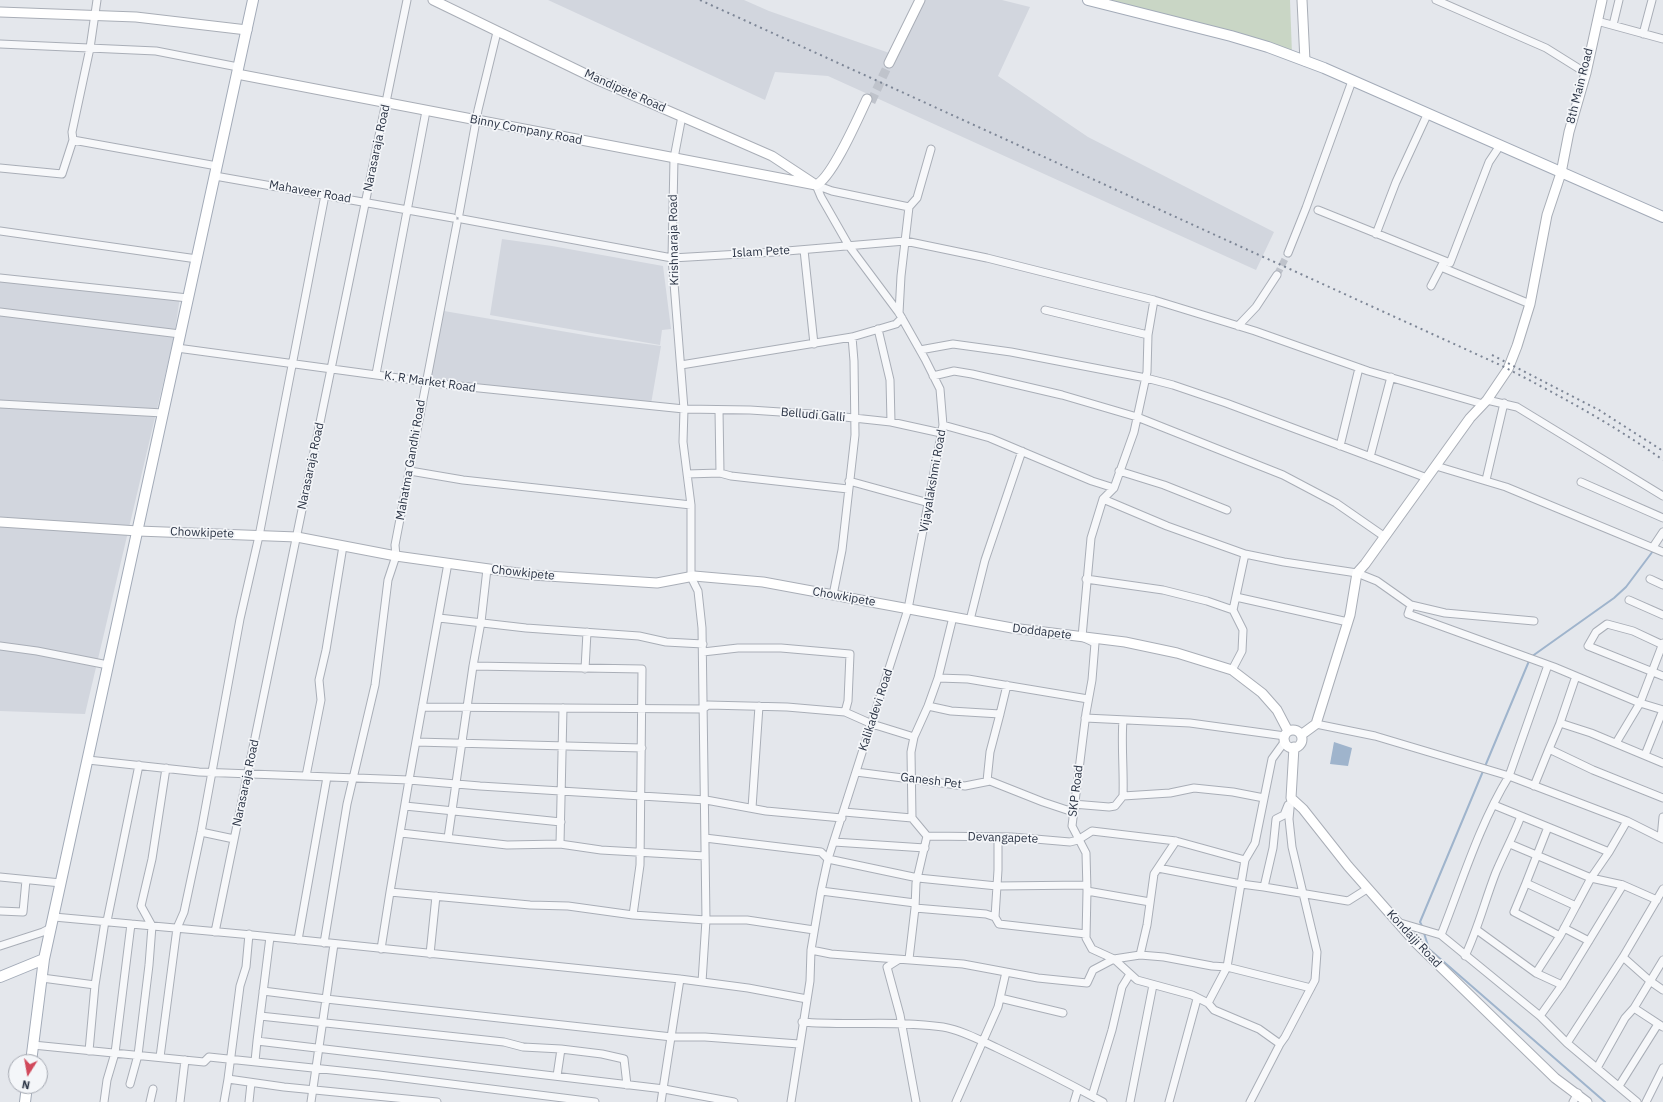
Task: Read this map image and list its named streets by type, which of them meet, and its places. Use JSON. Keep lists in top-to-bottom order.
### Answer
{
  "streets": {
    "street": [
      "8th Main Road",
      "Mandipete Road",
      "Binny Company Road",
      "Narasaraja Road",
      "Mahaveer Road",
      "Krishnaraja Road",
      "Islam Pete",
      "K. R Market Road",
      "Belludi Galli",
      "Mahatma Gandhi Road",
      "Vijayalakshmi Road",
      "Chowkipete",
      "Doddapete",
      "Kalikadevi Road",
      "Ganesh Pet",
      "SKP Road",
      "Devangapete",
      "Kondajji Road"
    ]
  },
  "crossings": [
    ["8th Main Road", "Islam Pete"],
    ["Mandipete Road", "Binny Company Road"],
    ["Mandipete Road", "Krishnaraja Road"],
    ["Mandipete Road", "Mahatma Gandhi Road"],
    ["Mandipete Road", "Vijayalakshmi Road"],
    ["Binny Company Road", "Narasaraja Road"],
    ["Binny Company Road", "Krishnaraja Road"],
    ["Binny Company Road", "Mahatma Gandhi Road"],
    ["Binny Company Road", "Vijayalakshmi Road"],
    ["Narasaraja Road", "Mahaveer Road"],
    ["Narasaraja Road", "K. R Market Road"],
    ["Narasaraja Road", "Chowkipete"],
    ["Mahaveer Road", "Islam Pete"],
    ["Mahaveer Road", "Mahatma Gandhi Road"],
    ["Krishnaraja Road", "Islam Pete"],
    ["Krishnaraja Road", "K. R Market Road"],
    ["Krishnaraja Road", "Belludi Galli"],
    ["Krishnaraja Road", "Chowkipete"],
    ["Islam Pete", "Mahatma Gandhi Road"],
    ["Islam Pete", "Vijayalakshmi Road"],
    ["K. R Market Road", "Belludi Galli"],
    ["K. R Market Road", "Mahatma Gandhi Road"],
    ["Belludi Galli", "Vijayalakshmi Road"],
    ["Mahatma Gandhi Road", "Chowkipete"],
    ["Vijayalakshmi Road", "Chowkipete"],
    ["Vijayalakshmi Road", "Doddapete"],
    ["Vijayalakshmi Road", "Kalikadevi Road"],
    ["Chowkipete", "Doddapete"],
    ["Chowkipete", "Kalikadevi Road"],
    ["Doddapete", "Kalikadevi Road"],
    ["Doddapete", "SKP Road"],
    ["Kalikadevi Road", "Ganesh Pet"],
    ["Ganesh Pet", "SKP Road"],
    ["SKP Road", "Devangapete"]
  ],
  "north": "bottom"
}
